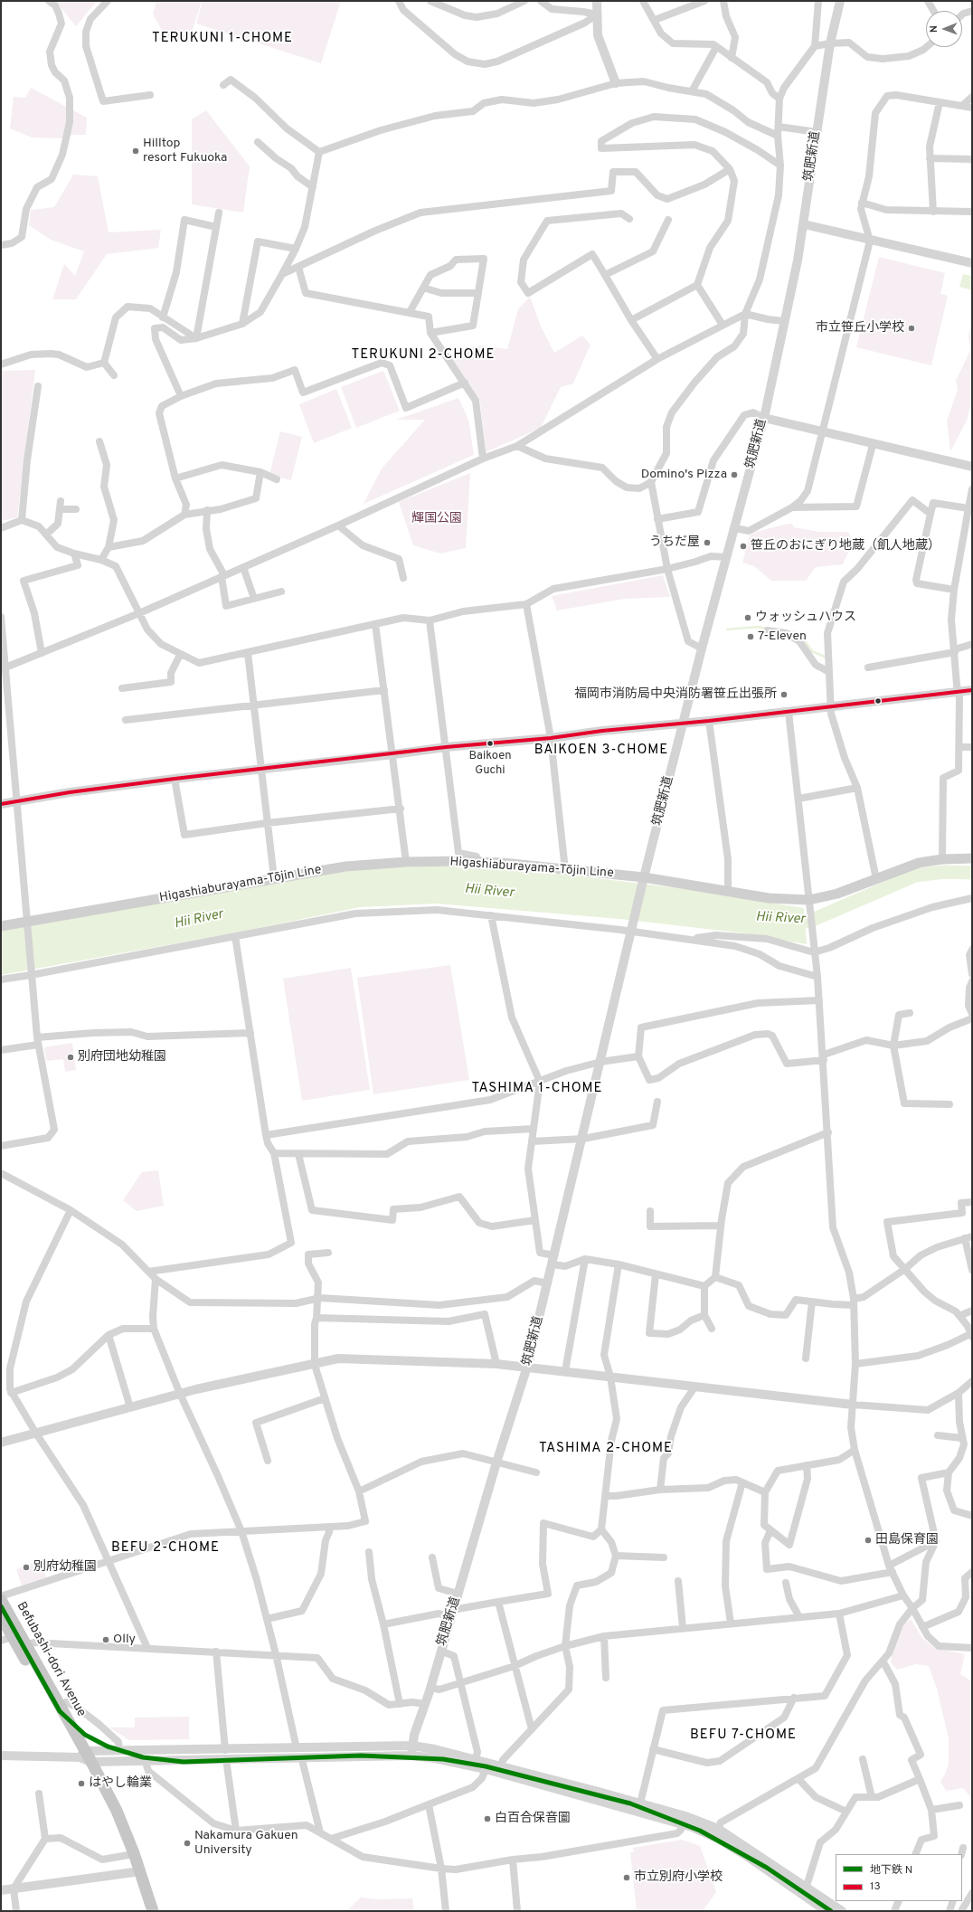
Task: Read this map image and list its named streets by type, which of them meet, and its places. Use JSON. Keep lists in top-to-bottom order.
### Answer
{
  "streets": {
    "highway": ["Befubashi-dori Avenue"],
    "main road": ["Higashiaburayama-Tōjin Line"],
    "street": ["筑肥新道"]
  },
  "crossings": [
    ["筑肥新道", "Higashiaburayama-Tōjin Line"]
  ],
  "districts": [
    "TERUKUNI 1-CHOME",
    "TERUKUNI 2-CHOME",
    "BAIKOEN 3-CHOME",
    "TASHIMA 1-CHOME",
    "TASHIMA 2-CHOME",
    "BEFU 2-CHOME",
    "BEFU 7-CHOME"
  ],
  "water": ["Hii River"],
  "parks": ["輝国公園"],
  "places": [
    "Hilltop resort Fukuoka",
    "市立笹丘小学校",
    "Domino's Pizza",
    "うちだ屋",
    "笹丘のおにぎり地蔵（飢人地蔵）",
    "ウォッシュハウス",
    "7-Eleven",
    "福岡市消防局中央消防署笹丘出張所",
    "Baikoen Guchi",
    "別府団地幼稚園",
    "田島保育園",
    "別府幼稚園",
    "Olly",
    "はやし輪業",
    "白百合保音圖",
    "Nakamura Gakuen University",
    "市立別府小学校"
  ],
  "lines": ["transit line 13", "metro line N"],
  "legend": ["地下鉄 N", "13"],
  "north": "left"
}
